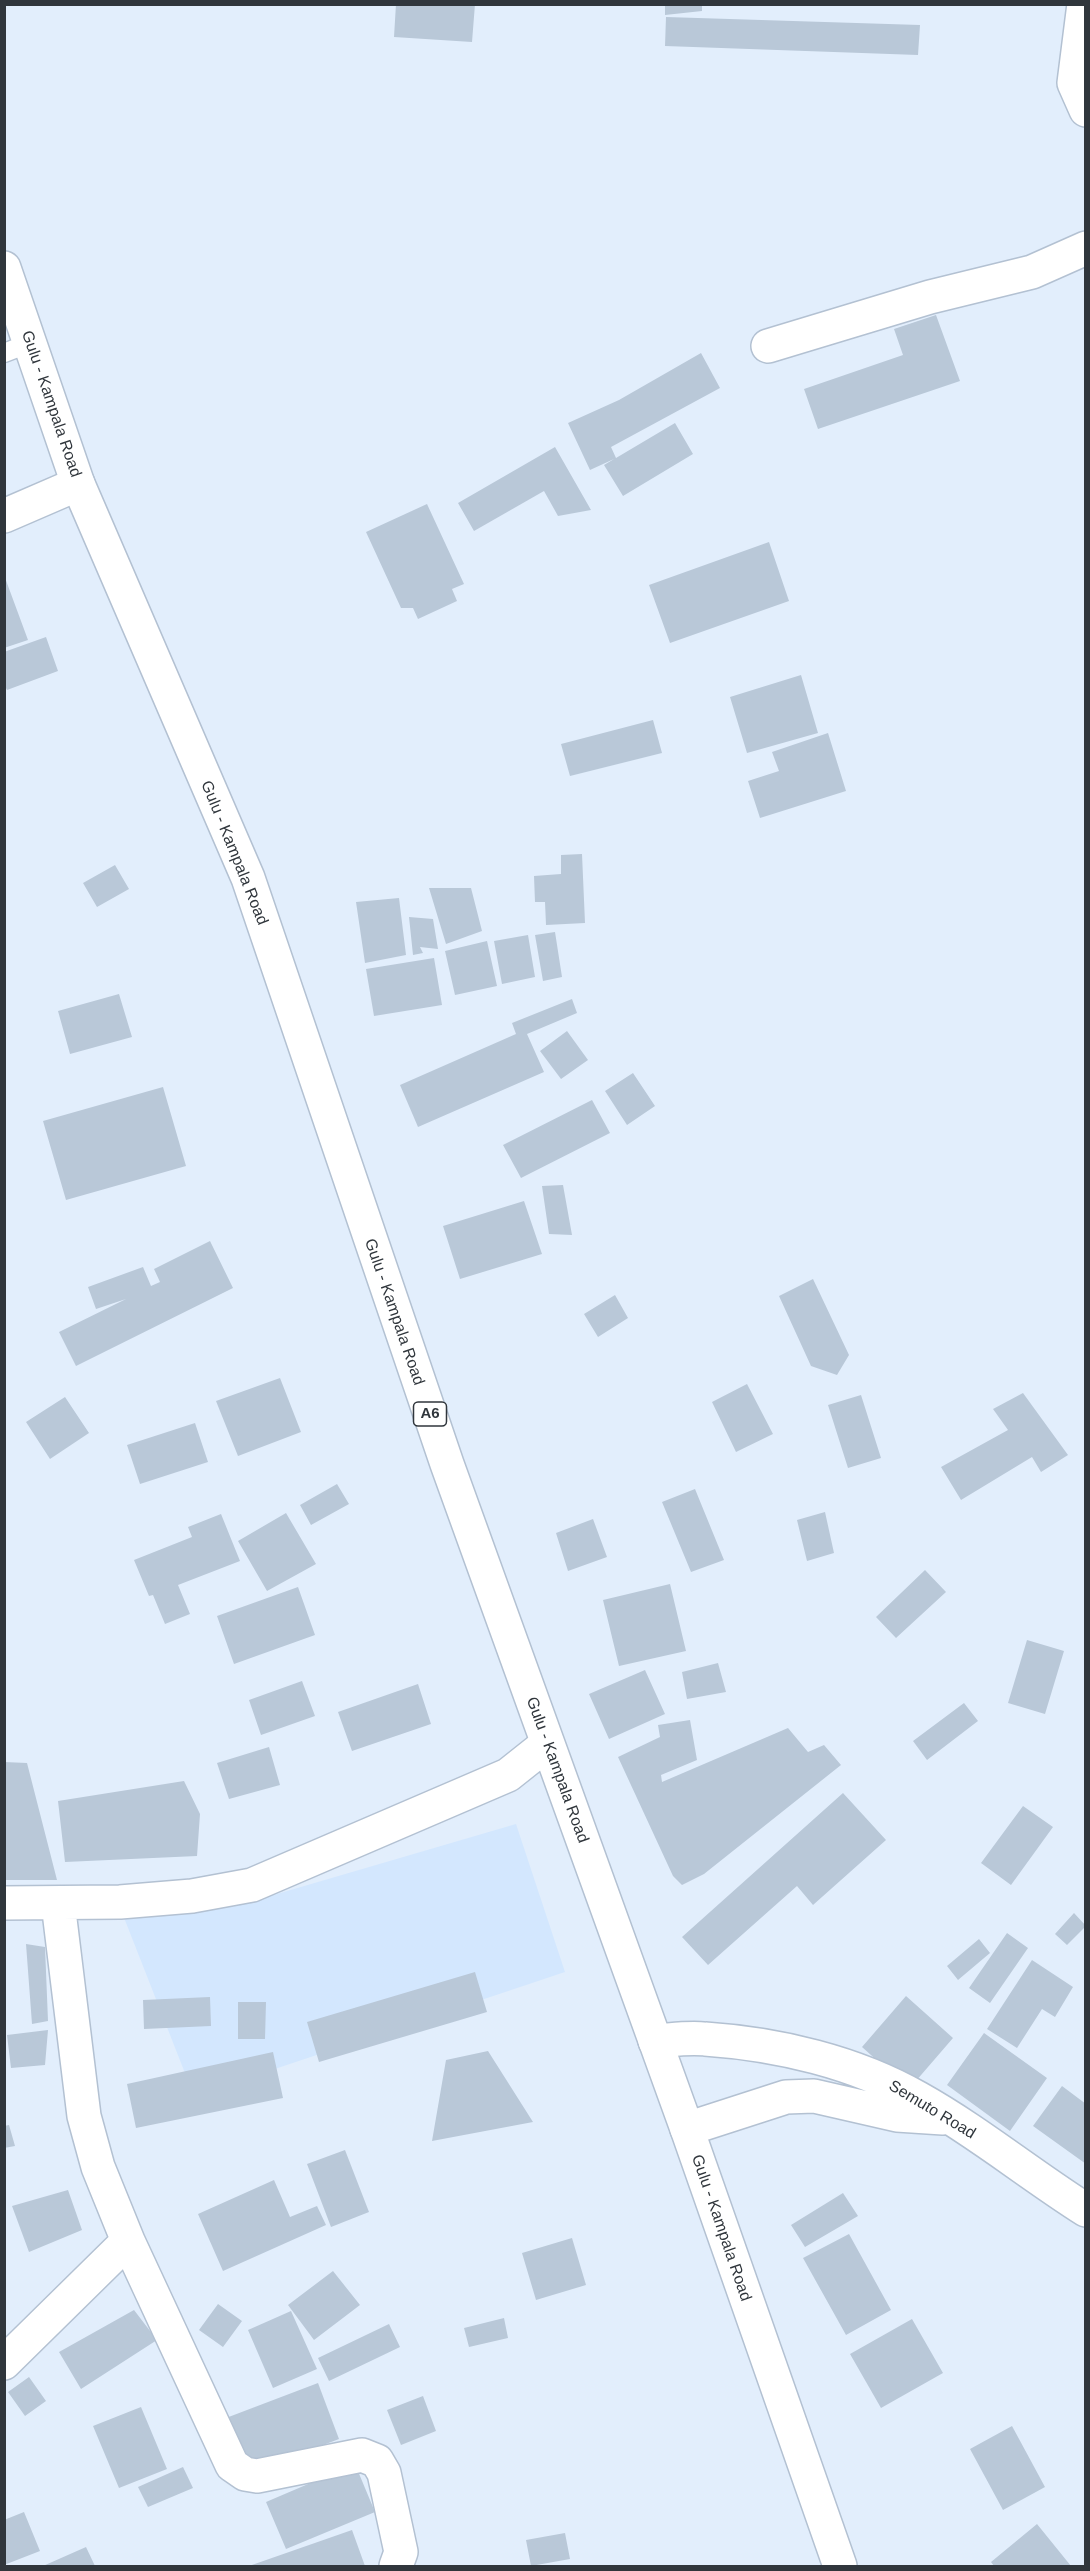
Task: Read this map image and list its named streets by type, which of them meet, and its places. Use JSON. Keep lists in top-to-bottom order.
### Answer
{
  "streets": {
    "main road": ["Gulu - Kampala Road", "A6", "Semuto Road"]
  },
  "crossings": [
    ["Gulu - Kampala Road", "Semuto Road"]
  ]
}
